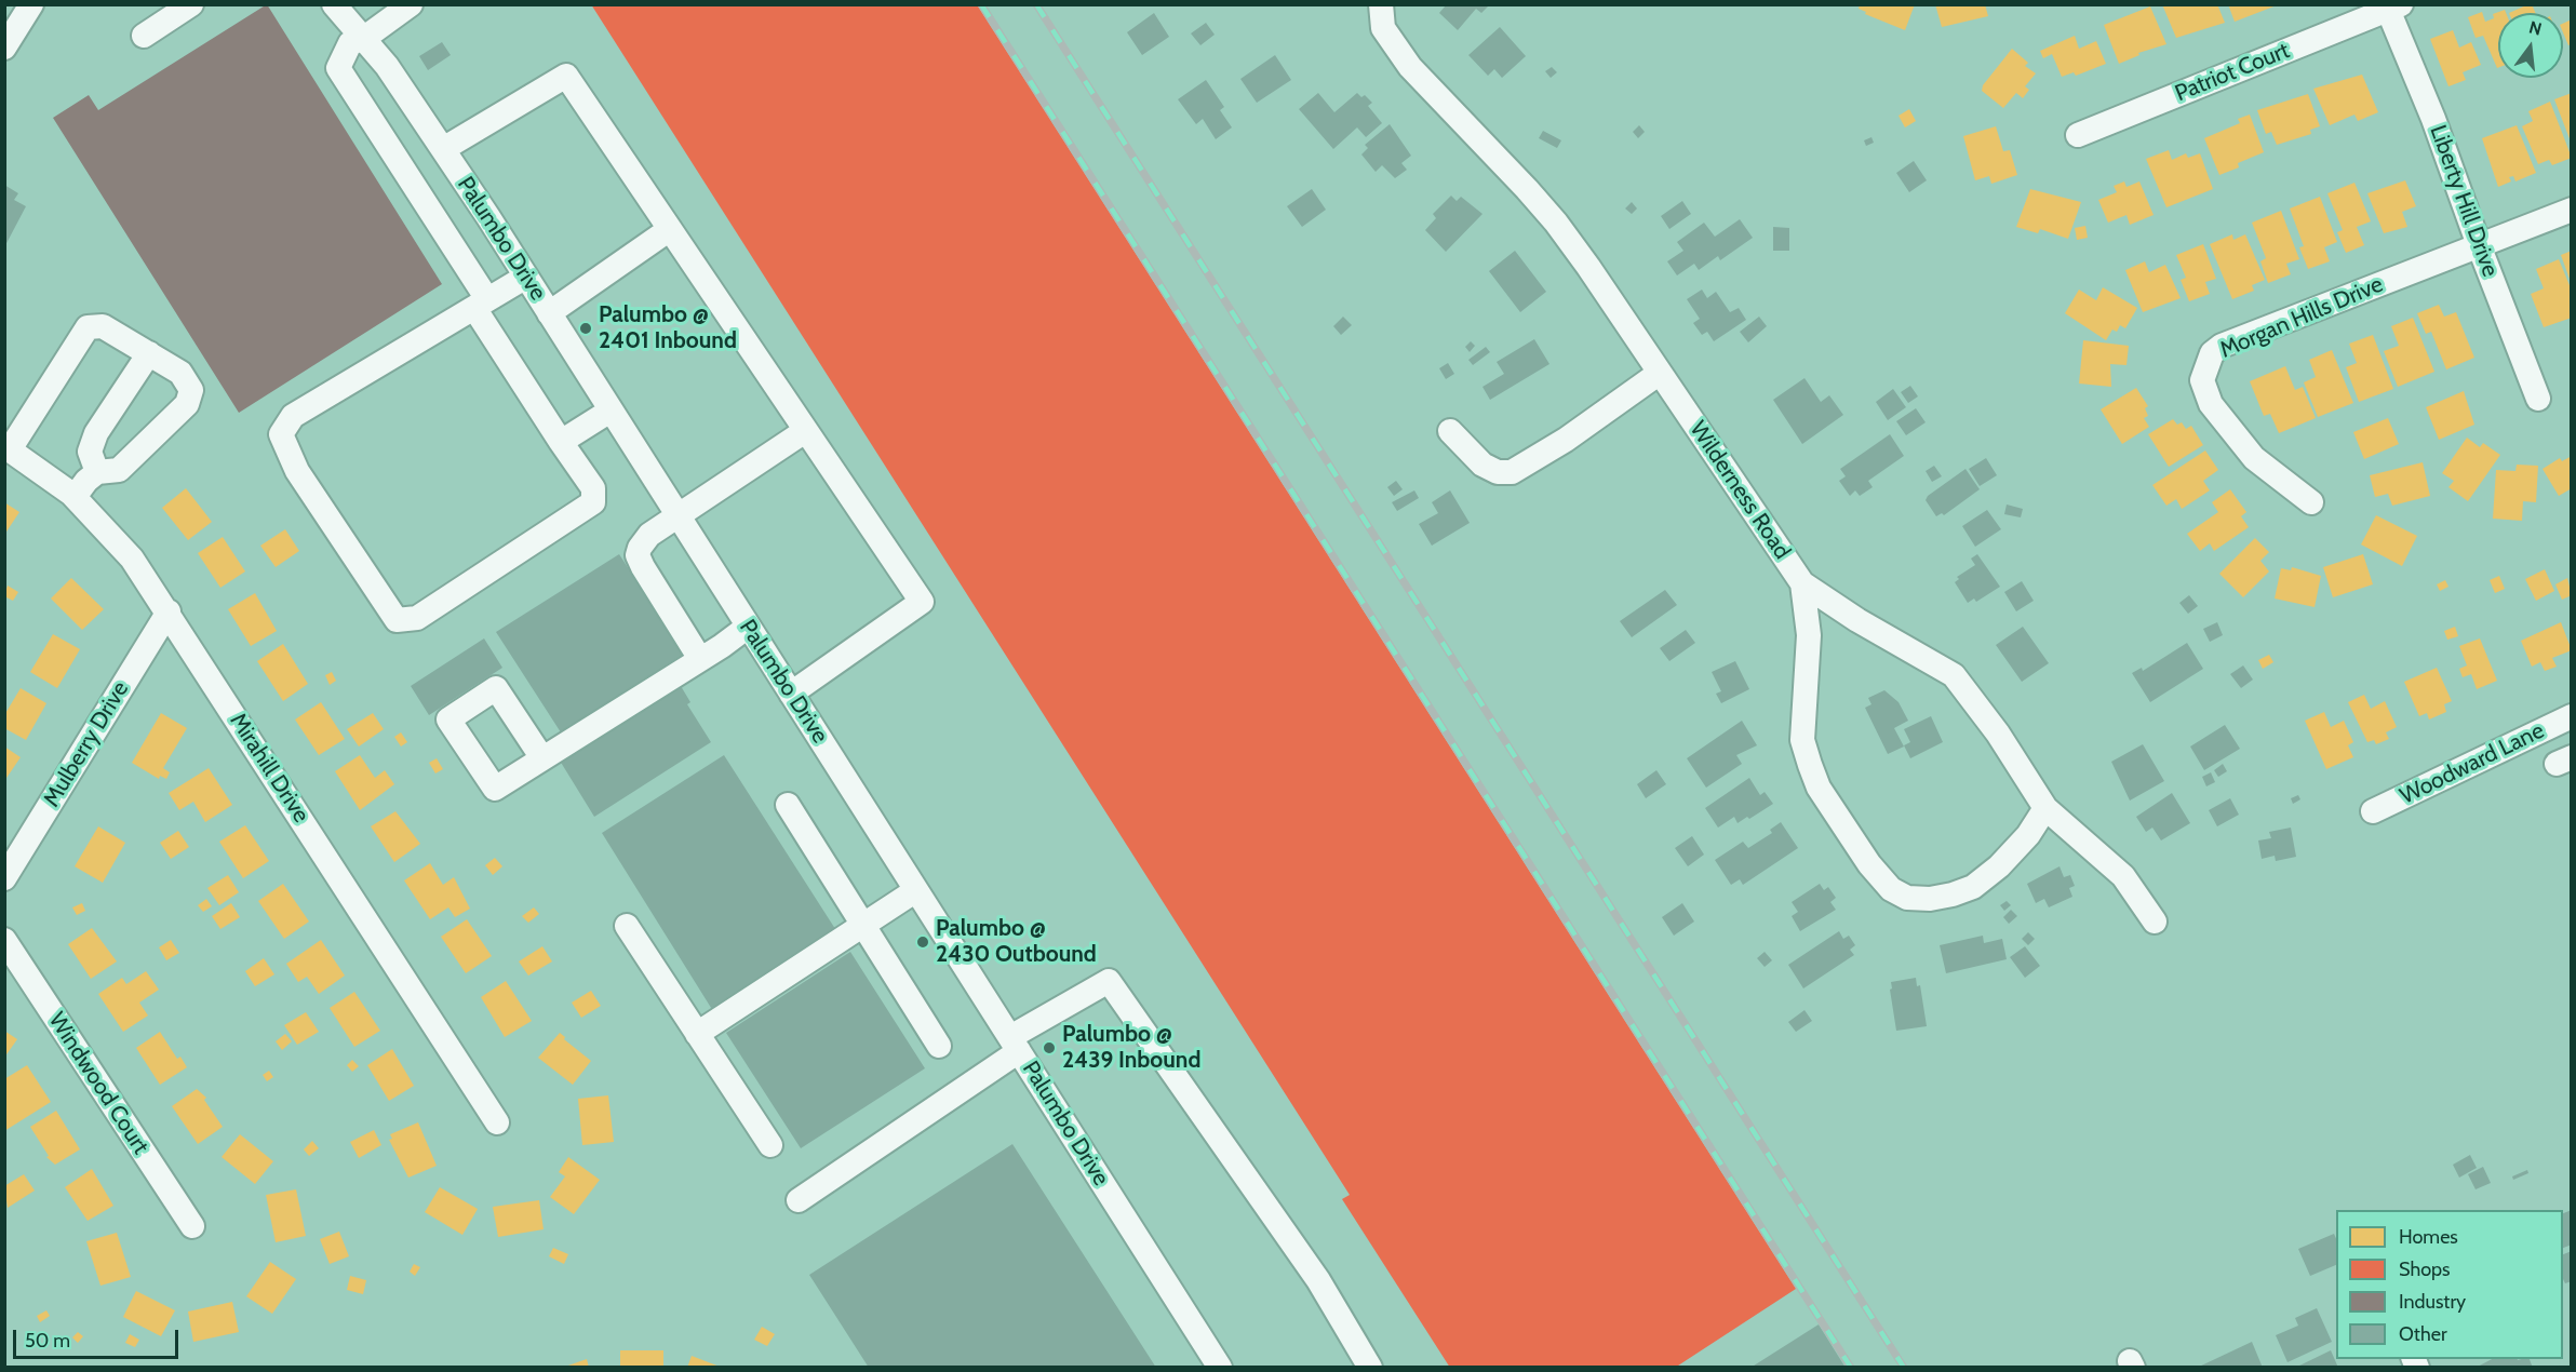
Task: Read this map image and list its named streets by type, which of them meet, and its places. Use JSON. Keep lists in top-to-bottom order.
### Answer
{
  "streets": {
    "street": [
      "Patriot Court",
      "Liberty Hill Drive",
      "Palumbo Drive",
      "Morgan Hills Drive",
      "Wilderness Road",
      "Mulberry Drive",
      "Woodward Lane",
      "Mirahill Drive",
      "Windwood Court"
    ]
  },
  "crossings": [
    ["Patriot Court", "Liberty Hill Drive"],
    ["Liberty Hill Drive", "Morgan Hills Drive"],
    ["Mulberry Drive", "Mirahill Drive"]
  ],
  "places": ["Palumbo @ 2401 Inbound", "Palumbo @ 2430 Outbound", "Palumbo @ 2439 Inbound"],
  "legend": [
    "Homes",
    "Shops",
    "Industry",
    "Other"
  ],
  "scale_bar": "50 m",
  "north": "top"
}
